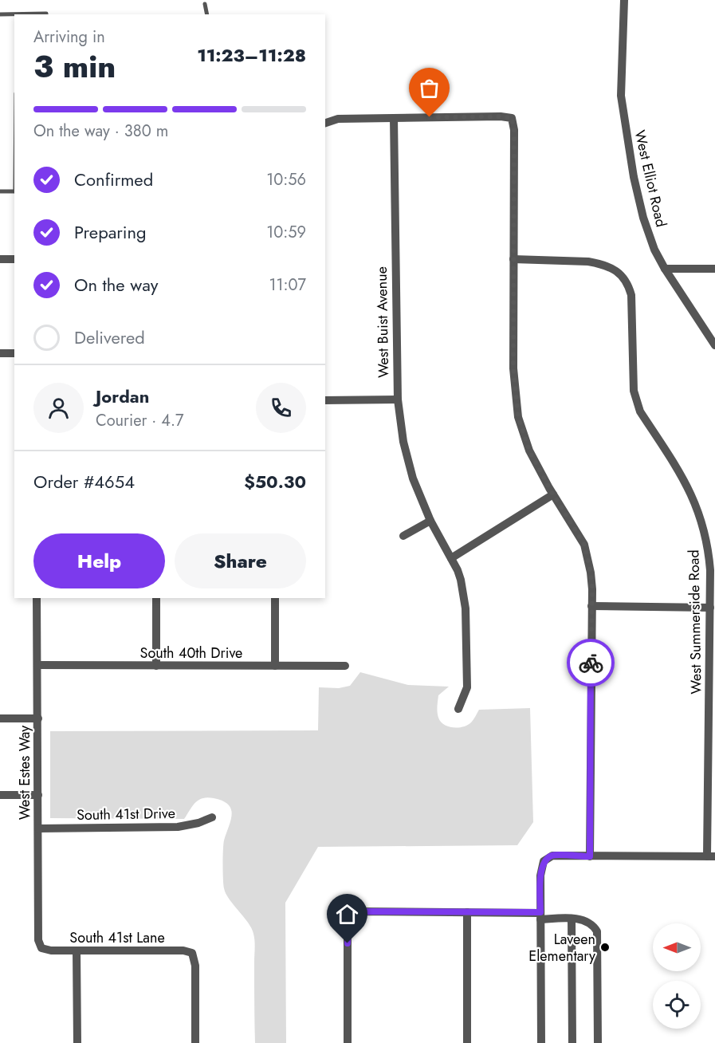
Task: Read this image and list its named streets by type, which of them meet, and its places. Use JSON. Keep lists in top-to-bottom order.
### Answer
{
  "streets": {
    "street": [
      "West Elliot Road",
      "West Buist Avenue",
      "West Summerside Road",
      "South 40th Drive",
      "West Estes Way",
      "South 41st Drive",
      "South 41st Lane"
    ]
  },
  "crossings": [
    ["South 40th Drive", "West Estes Way"],
    ["West Estes Way", "South 41st Drive"],
    ["West Estes Way", "South 41st Lane"]
  ],
  "places": ["Laveen Elementary"],
  "north": "left",
  "page": {
    "heading": ["3 min", "Arriving in", "11:23–11:28"],
    "panel": [
      "Jordan",
      "Courier · 4.7",
      "Order #4654",
      "$50.30"
    ],
    "bar": "On the way · 380 m",
    "list": [
      ["Confirmed", "10:56"],
      ["Preparing", "10:59"],
      ["On the way", "11:07"],
      "Delivered"
    ],
    "buttons": ["Help", "Share"]
  }
}
